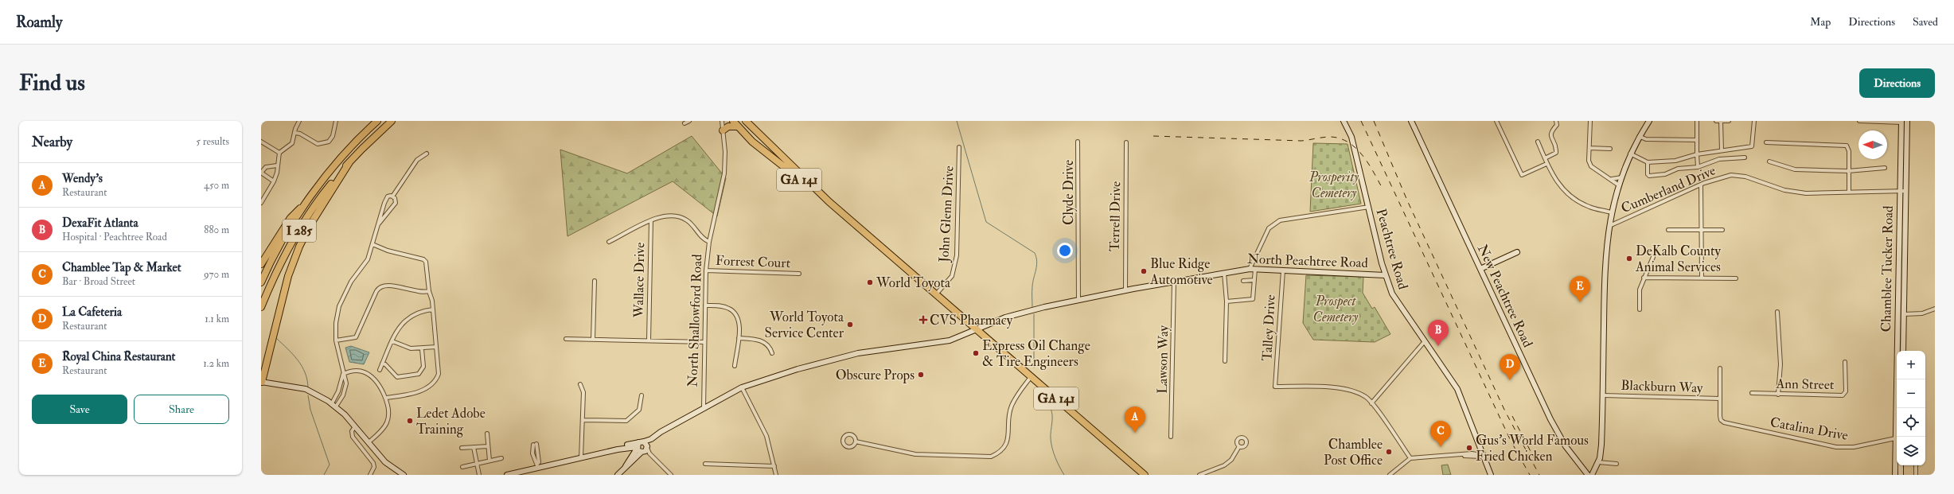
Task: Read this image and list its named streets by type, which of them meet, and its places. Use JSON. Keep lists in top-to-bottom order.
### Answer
{
  "streets": {
    "highway": ["GA 141", "I 285"],
    "street": [
      "Cumberland Drive",
      "Clyde Drive",
      "John Glenn Drive",
      "Terrell Drive",
      "Peachtree Road",
      "North Peachtree Road",
      "Forrest Court",
      "Chamblee Tucker Road",
      "Wallace Drive",
      "New Peachtree Road",
      "North Shallowford Road",
      "Talley Drive",
      "Lawson Way",
      "Ann Street",
      "Blackburn Way",
      "Catalina Drive"
    ]
  },
  "crossings": [
    ["GA 141", "John Glenn Drive"],
    ["GA 141", "North Peachtree Road"],
    ["Cumberland Drive", "Chamblee Tucker Road"],
    ["Clyde Drive", "North Peachtree Road"],
    ["Terrell Drive", "North Peachtree Road"],
    ["Peachtree Road", "North Peachtree Road"],
    ["North Peachtree Road", "North Shallowford Road"],
    ["North Peachtree Road", "Talley Drive"],
    ["North Peachtree Road", "Lawson Way"],
    ["Forrest Court", "North Shallowford Road"],
    ["Blackburn Way", "Catalina Drive"]
  ],
  "parks": ["Prosperity Cemetery", "Prospect Cemetery"],
  "places": {
    "other": [
      "DeKalb County Animal Services",
      "Blue Ridge Automotive",
      "World Toyota",
      "World Toyota Service Center",
      "Express Oil Change & Tire Engineers",
      "Obscure Props",
      "Ledet Adobe Training",
      "Gus's World Famous Fried Chicken",
      "Chamblee Post Office"
    ],
    "health": ["CVS Pharmacy"]
  },
  "north": "left",
  "page": {
    "header": "Roamly",
    "nav": ["Map", "Directions", "Saved"],
    "buttons": [
      "Directions",
      ["Save", "Share"]
    ],
    "title": "Find us",
    "heading": ["Nearby", "5 results"],
    "list": [
      {
        "mark": "A",
        "name": "Wendy's",
        "note": "Restaurant",
        "value": "450 m"
      },
      {
        "mark": "B",
        "name": "DexaFit Atlanta",
        "note": "Hospital · Peachtree Road",
        "value": "880 m"
      },
      {
        "mark": "C",
        "name": "Chamblee Tap & Market",
        "note": "Bar · Broad Street",
        "value": "970 m"
      },
      {
        "mark": "D",
        "name": "La Cafeteria",
        "note": "Restaurant",
        "value": "1.1 km"
      },
      {
        "mark": "E",
        "name": "Royal China Restaurant",
        "note": "Restaurant",
        "value": "1.2 km"
      }
    ],
    "pins": [
      "E",
      "B",
      "D",
      "A",
      "C"
    ],
    "map_buttons": ["+", "−"]
  }
}
